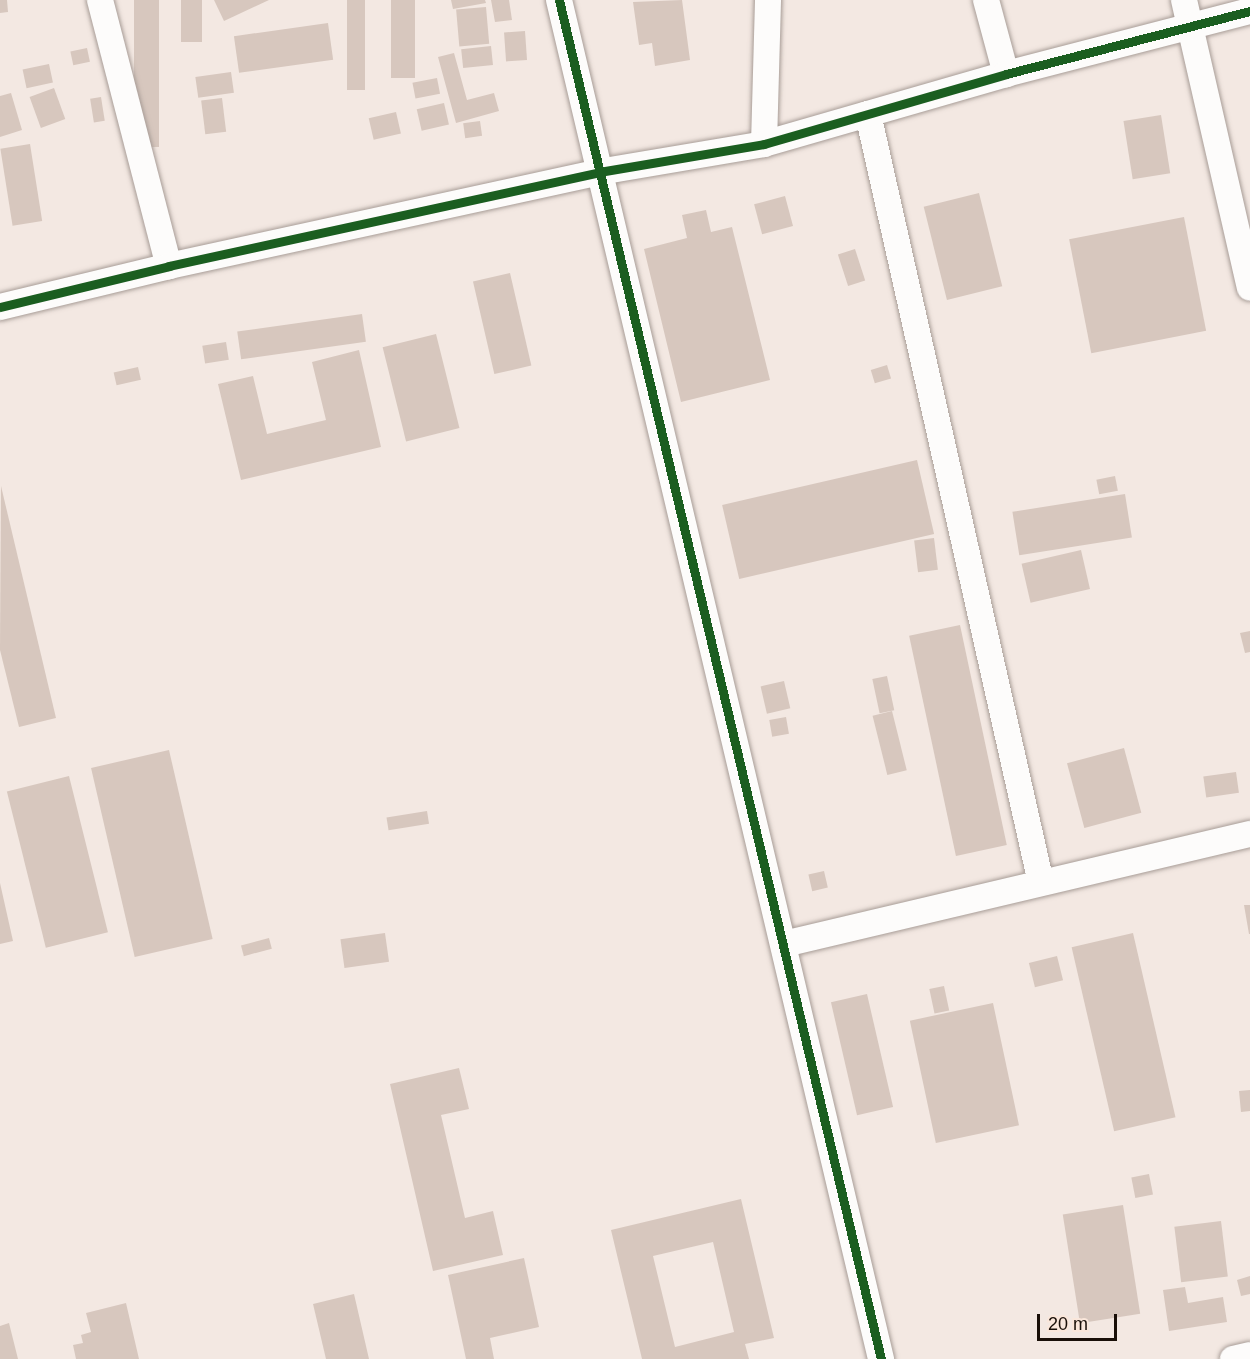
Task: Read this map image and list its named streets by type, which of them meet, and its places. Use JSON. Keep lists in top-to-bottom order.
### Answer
{
  "scale_bar": "20 m"
}
